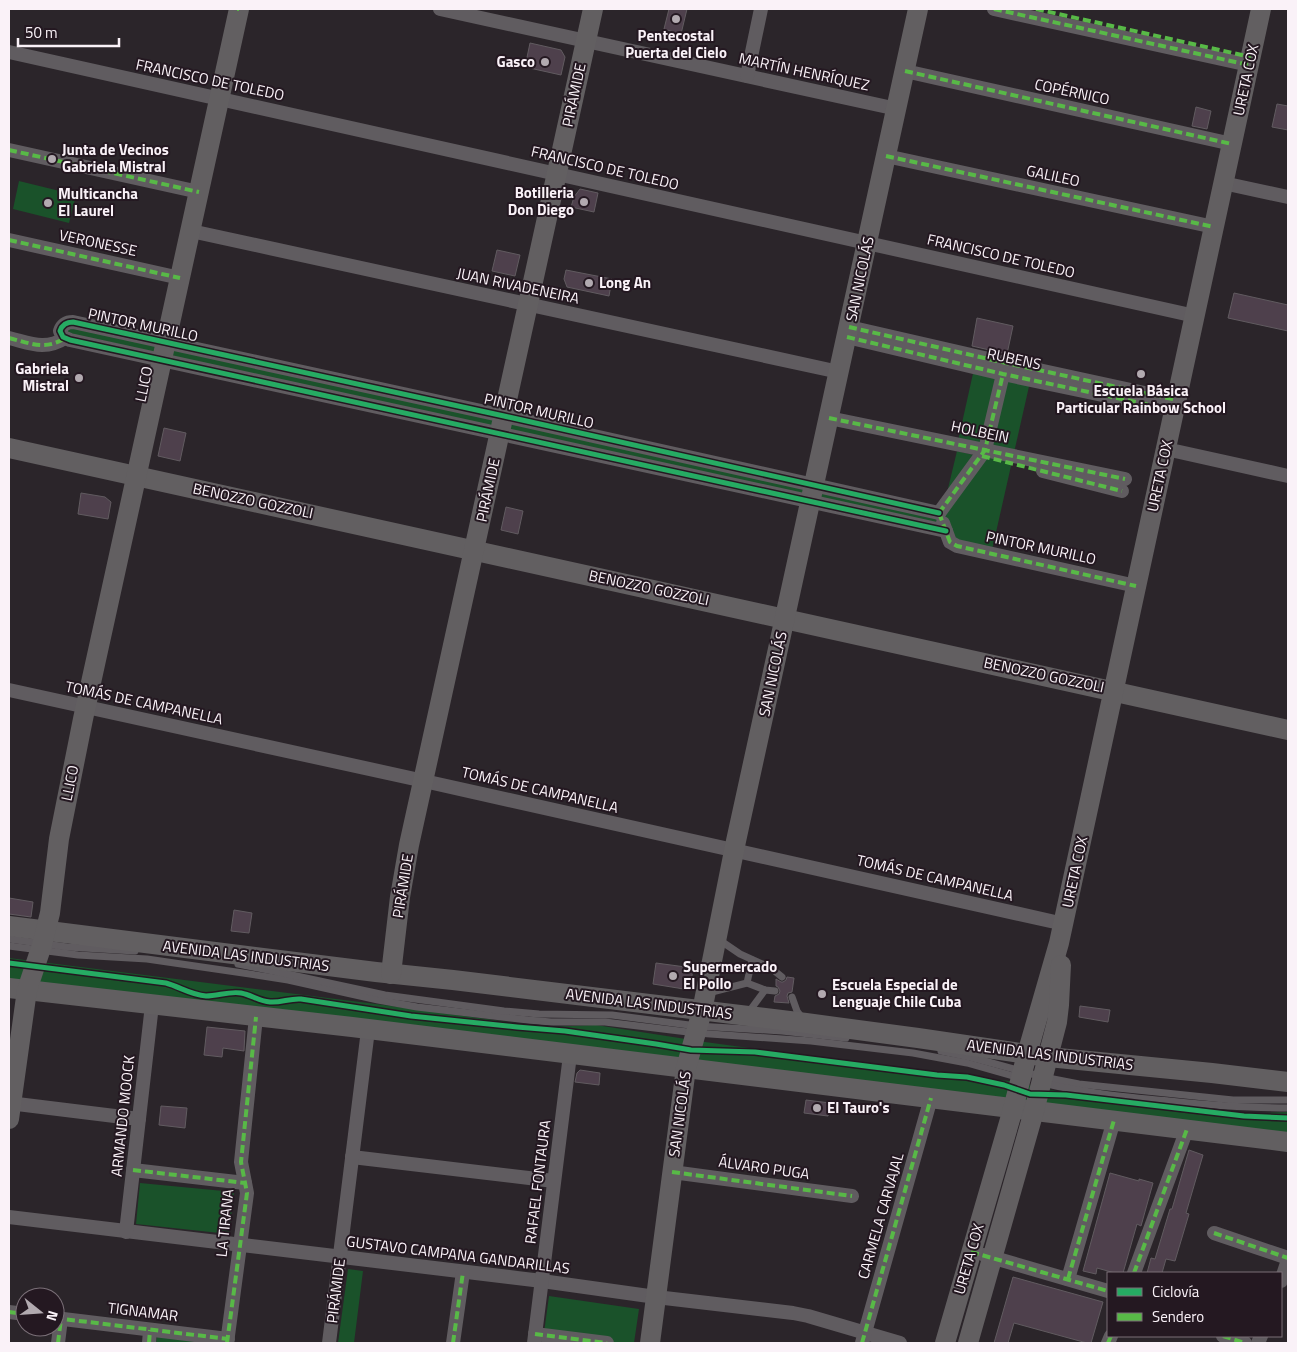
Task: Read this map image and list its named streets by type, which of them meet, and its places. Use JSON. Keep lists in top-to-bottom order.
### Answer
{
  "streets": {
    "street": [
      "MARTÍN HENRÍQUEZ",
      "FRANCISCO DE TOLEDO",
      "URETA COX",
      "COPÉRNICO",
      "PIRÁMIDE",
      "GALILEO",
      "VERONESSE",
      "SAN NICOLÁS",
      "JUAN RIVADENEIRA",
      "PINTOR MURILLO",
      "RUBENS",
      "LLICO",
      "HOLBEIN",
      "BENOZZO GOZZOLI",
      "TOMÁS DE CAMPANELLA",
      "AVENIDA LAS INDUSTRIAS",
      "ARMANDO MOOCK",
      "ÁLVARO PUGA",
      "RAFAEL FONTAURA",
      "CARMELA CARVAJAL",
      "LA TIRANA",
      "GUSTAVO CAMPANA GANDARILLAS",
      "TIGNAMAR"
    ]
  },
  "crossings": [
    ["MARTÍN HENRÍQUEZ", "PIRÁMIDE"],
    ["MARTÍN HENRÍQUEZ", "SAN NICOLÁS"],
    ["FRANCISCO DE TOLEDO", "URETA COX"],
    ["FRANCISCO DE TOLEDO", "PIRÁMIDE"],
    ["FRANCISCO DE TOLEDO", "SAN NICOLÁS"],
    ["FRANCISCO DE TOLEDO", "LLICO"],
    ["URETA COX", "COPÉRNICO"],
    ["URETA COX", "GALILEO"],
    ["URETA COX", "PINTOR MURILLO"],
    ["URETA COX", "RUBENS"],
    ["URETA COX", "BENOZZO GOZZOLI"],
    ["URETA COX", "TOMÁS DE CAMPANELLA"],
    ["URETA COX", "AVENIDA LAS INDUSTRIAS"],
    ["COPÉRNICO", "SAN NICOLÁS"],
    ["PIRÁMIDE", "JUAN RIVADENEIRA"],
    ["PIRÁMIDE", "PINTOR MURILLO"],
    ["PIRÁMIDE", "BENOZZO GOZZOLI"],
    ["PIRÁMIDE", "TOMÁS DE CAMPANELLA"],
    ["PIRÁMIDE", "AVENIDA LAS INDUSTRIAS"],
    ["PIRÁMIDE", "GUSTAVO CAMPANA GANDARILLAS"],
    ["GALILEO", "SAN NICOLÁS"],
    ["VERONESSE", "LLICO"],
    ["SAN NICOLÁS", "JUAN RIVADENEIRA"],
    ["SAN NICOLÁS", "PINTOR MURILLO"],
    ["SAN NICOLÁS", "RUBENS"],
    ["SAN NICOLÁS", "HOLBEIN"],
    ["SAN NICOLÁS", "BENOZZO GOZZOLI"],
    ["SAN NICOLÁS", "TOMÁS DE CAMPANELLA"],
    ["SAN NICOLÁS", "AVENIDA LAS INDUSTRIAS"],
    ["SAN NICOLÁS", "ÁLVARO PUGA"],
    ["SAN NICOLÁS", "GUSTAVO CAMPANA GANDARILLAS"],
    ["JUAN RIVADENEIRA", "LLICO"],
    ["PINTOR MURILLO", "LLICO"],
    ["LLICO", "BENOZZO GOZZOLI"],
    ["LLICO", "TOMÁS DE CAMPANELLA"],
    ["LLICO", "AVENIDA LAS INDUSTRIAS"],
    ["ARMANDO MOOCK", "GUSTAVO CAMPANA GANDARILLAS"],
    ["RAFAEL FONTAURA", "GUSTAVO CAMPANA GANDARILLAS"],
    ["CARMELA CARVAJAL", "GUSTAVO CAMPANA GANDARILLAS"],
    ["LA TIRANA", "GUSTAVO CAMPANA GANDARILLAS"],
    ["LA TIRANA", "TIGNAMAR"]
  ],
  "places": [
    "Pentecostal Puerta del Cielo",
    "Gasco",
    "Junta de Vecinos Gabriela Mistral",
    "Botilleria Don Diego",
    "Multicancha El Laurel",
    "Long An",
    "Escuela Básica Particular Rainbow School",
    "Gabriela Mistral",
    "Supermercado El Pollo",
    "Escuela Especial de Lenguaje Chile Cuba",
    "El Tauro's"
  ],
  "legend": ["Ciclovía", "Sendero"],
  "scale_bar": "50 m",
  "north": "right"
}
